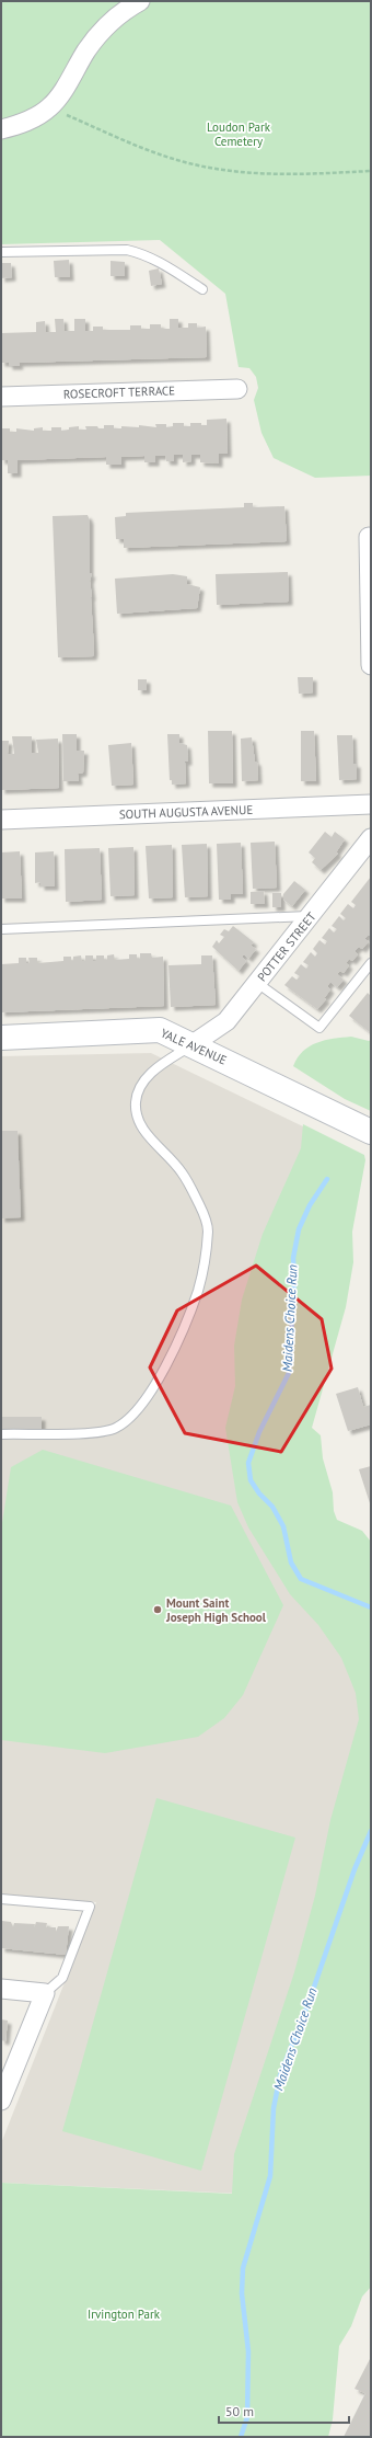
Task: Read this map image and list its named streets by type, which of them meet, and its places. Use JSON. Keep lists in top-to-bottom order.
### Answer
{
  "streets": {
    "street": [
      "ROSECROFT TERRACE",
      "SOUTH AUGUSTA AVENUE",
      "POTTER STREET",
      "YALE AVENUE"
    ]
  },
  "crossings": [
    ["POTTER STREET", "YALE AVENUE"]
  ],
  "water": ["Maidens Choice Run"],
  "parks": ["Loudon Park Cemetery", "Irvington Park"],
  "places": ["Mount Saint Joseph High School"],
  "scale_bar": "50 m"
}
